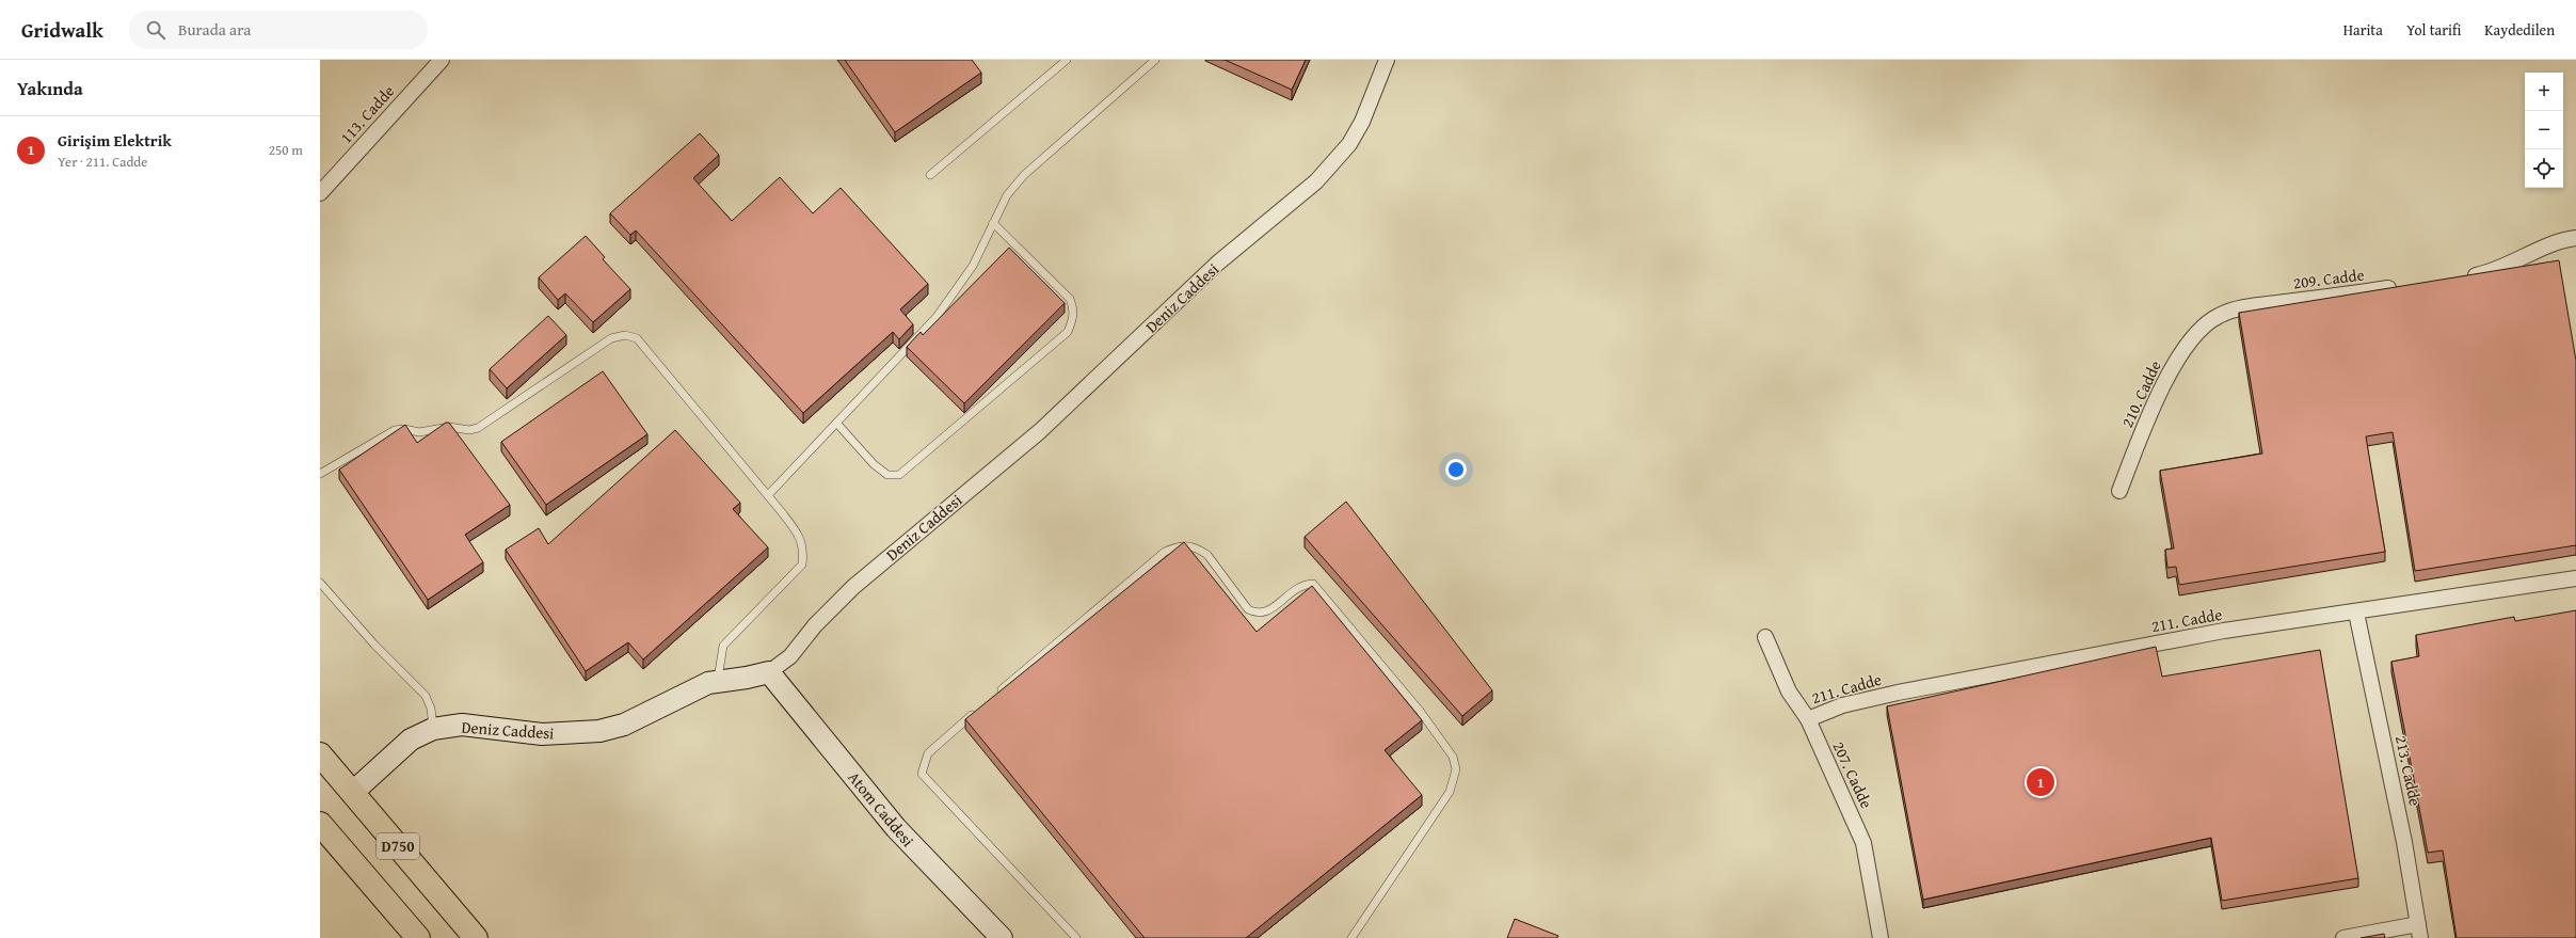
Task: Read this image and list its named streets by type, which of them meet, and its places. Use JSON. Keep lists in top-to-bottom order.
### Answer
{
  "streets": {
    "highway": ["D750"],
    "street": [
      "113. Cadde",
      "209. Cadde",
      "Deniz Caddesi",
      "210. Cadde",
      "211. Cadde",
      "213. Cadde",
      "207. Cadde",
      "Atom Caddesi"
    ]
  },
  "crossings": [
    ["209. Cadde", "210. Cadde"],
    ["Deniz Caddesi", "Atom Caddesi"],
    ["Deniz Caddesi", "D750"],
    ["211. Cadde", "213. Cadde"],
    ["211. Cadde", "207. Cadde"]
  ],
  "page": {
    "header": "Gridwalk",
    "search": "Burada ara",
    "nav": ["Harita", "Yol tarifi", "Kaydedilen"],
    "heading": "Yakında",
    "map_buttons": ["+", "−"],
    "list": [
      {
        "mark": "1",
        "name": "Girişim Elektrik",
        "note": "Yer · 211. Cadde",
        "value": "250 m"
      }
    ],
    "pins": "1"
  }
}
